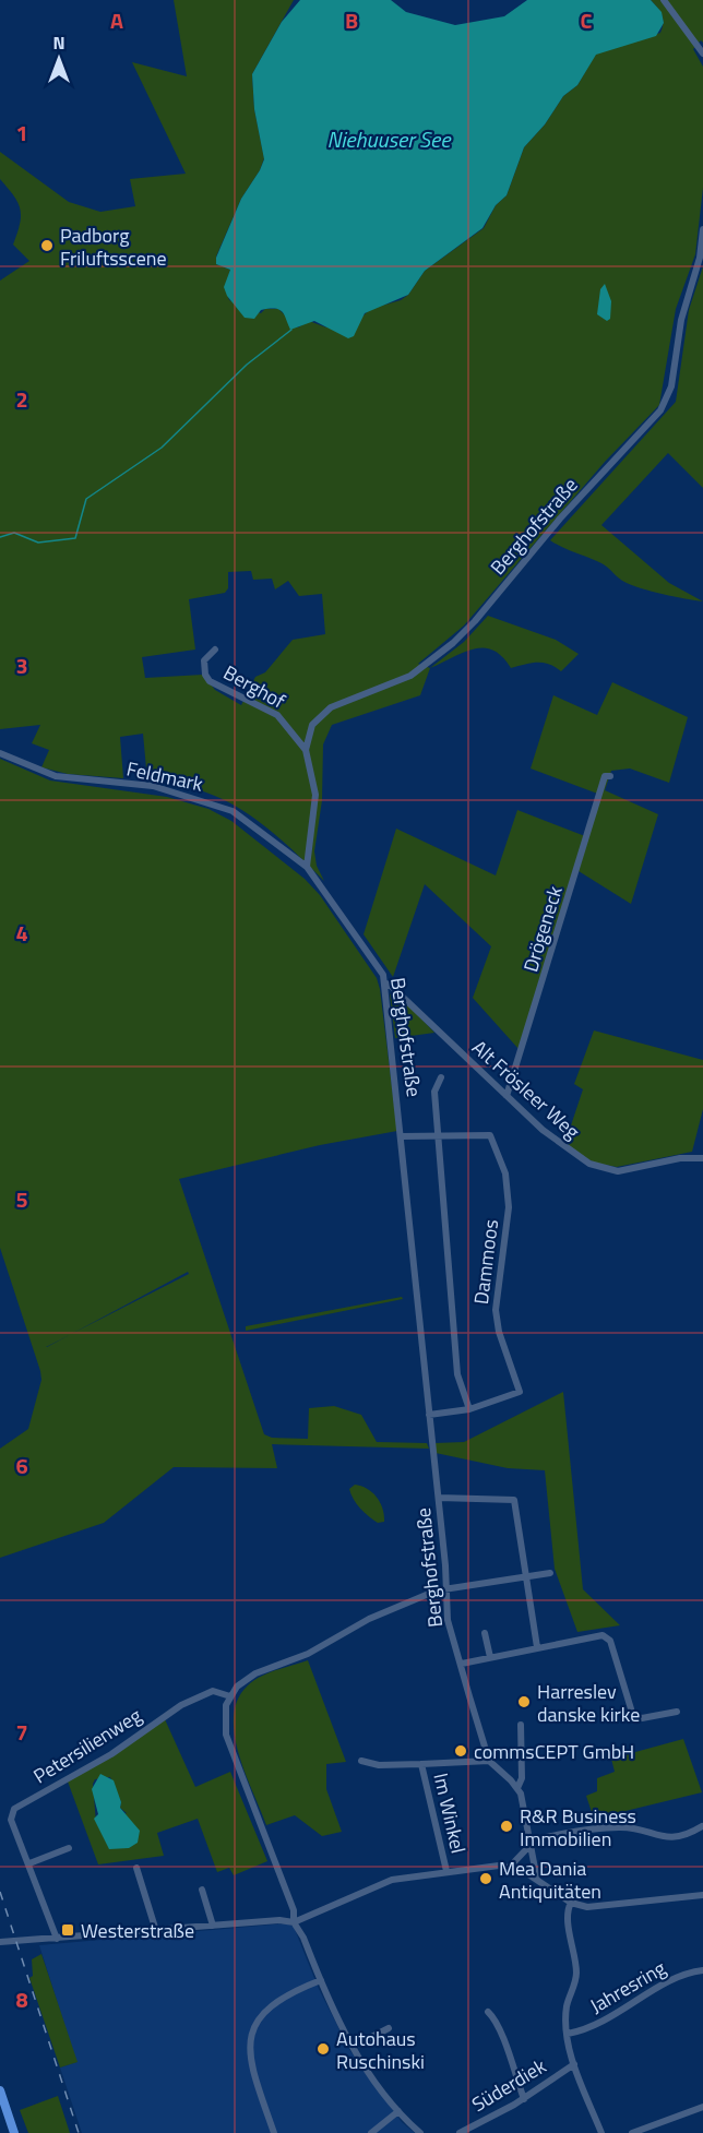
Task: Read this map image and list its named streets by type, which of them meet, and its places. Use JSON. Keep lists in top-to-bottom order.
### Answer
{
  "streets": {
    "street": [
      "Berghofstraße",
      "Berghof",
      "Feldmark",
      "Drögeneck",
      "Alt Frösleer Weg",
      "Dammoos",
      "Petersilienweg",
      "Im Winkel",
      "Jahresring",
      "Süderdiek"
    ]
  },
  "crossings": [
    ["Berghofstraße", "Berghof"],
    ["Berghofstraße", "Feldmark"],
    ["Berghofstraße", "Alt Frösleer Weg"],
    ["Berghofstraße", "Dammoos"],
    ["Berghofstraße", "Im Winkel"],
    ["Drögeneck", "Alt Frösleer Weg"]
  ],
  "water": ["Niehuuser See"],
  "places": {
    "other": [
      "Padborg Friluftsscene",
      "Harreslev danske kirke",
      "commsCEPT GmbH",
      "R&R Business Immobilien",
      "Mea Dania Antiquitäten",
      "Autohaus Ruschinski"
    ],
    "transit": ["Westerstraße"]
  },
  "north": "top",
  "grid": {
    "columns": ["A", "B", "C"],
    "rows": [
      "1",
      "2",
      "3",
      "4",
      "5",
      "6",
      "7",
      "8"
    ]
  }
}
